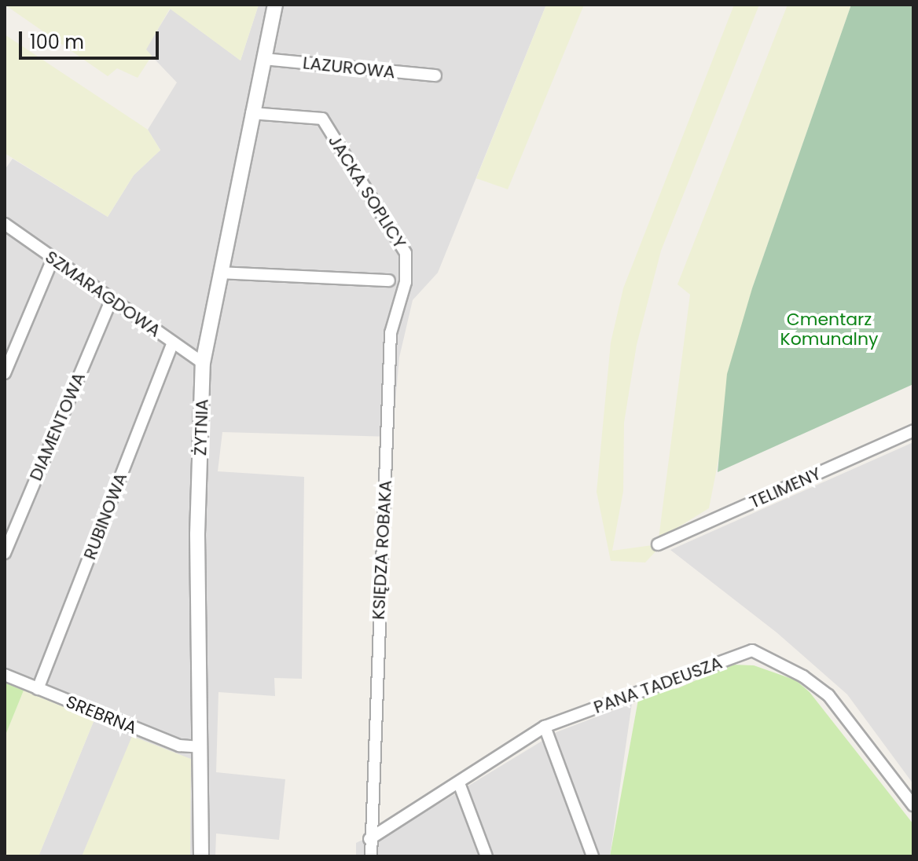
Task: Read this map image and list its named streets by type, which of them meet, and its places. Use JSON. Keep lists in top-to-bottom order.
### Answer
{
  "streets": {
    "street": [
      "LAZUROWA",
      "JACKA SOPLICY",
      "SZMARAGDOWA",
      "DIAMENTOWA",
      "ŻYTNIA",
      "TELIMENY",
      "RUBINOWA",
      "KSIĘDZA ROBAKA",
      "PANA TADEUSZA",
      "SREBRNA"
    ]
  },
  "crossings": [
    ["LAZUROWA", "ŻYTNIA"],
    ["JACKA SOPLICY", "ŻYTNIA"],
    ["JACKA SOPLICY", "KSIĘDZA ROBAKA"],
    ["SZMARAGDOWA", "DIAMENTOWA"],
    ["SZMARAGDOWA", "ŻYTNIA"],
    ["SZMARAGDOWA", "RUBINOWA"],
    ["ŻYTNIA", "SREBRNA"],
    ["RUBINOWA", "SREBRNA"],
    ["KSIĘDZA ROBAKA", "PANA TADEUSZA"]
  ],
  "parks": ["Cmentarz Komunalny"],
  "scale_bar": "100 m"
}
